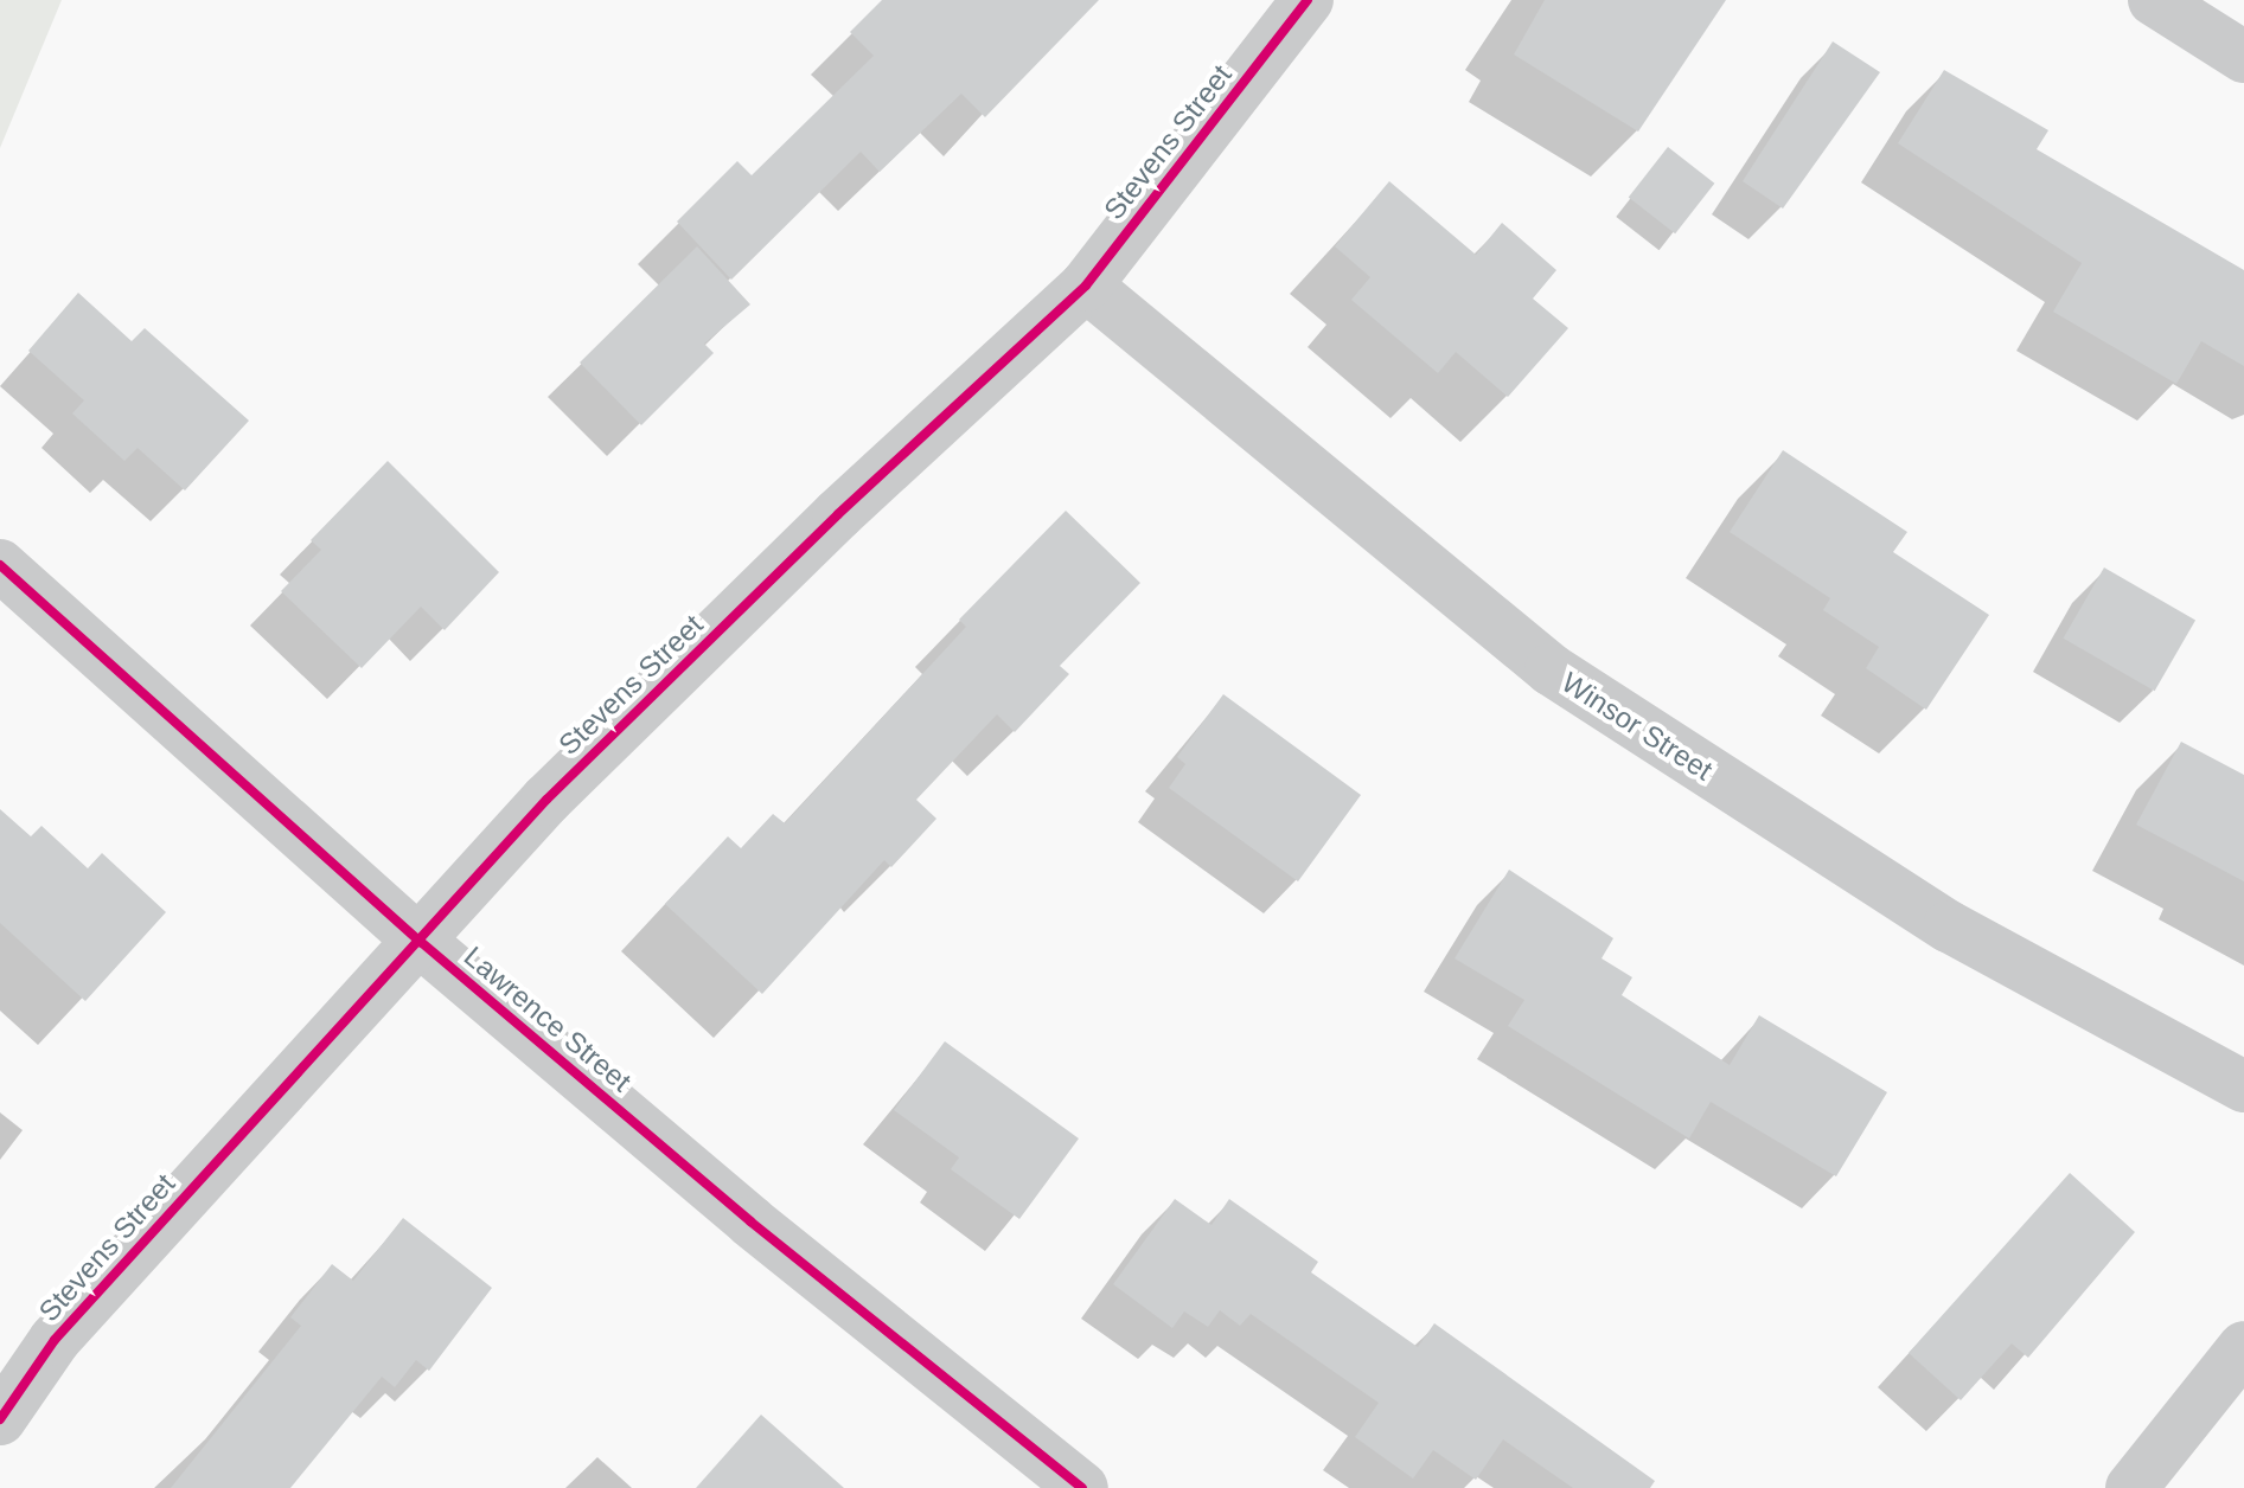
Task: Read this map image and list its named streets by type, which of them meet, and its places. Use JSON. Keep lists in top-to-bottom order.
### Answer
{
  "streets": {
    "street": ["Stevens Street", "Winsor Street", "Lawrence Street"]
  },
  "crossings": [
    ["Stevens Street", "Winsor Street"],
    ["Stevens Street", "Lawrence Street"]
  ]
}
